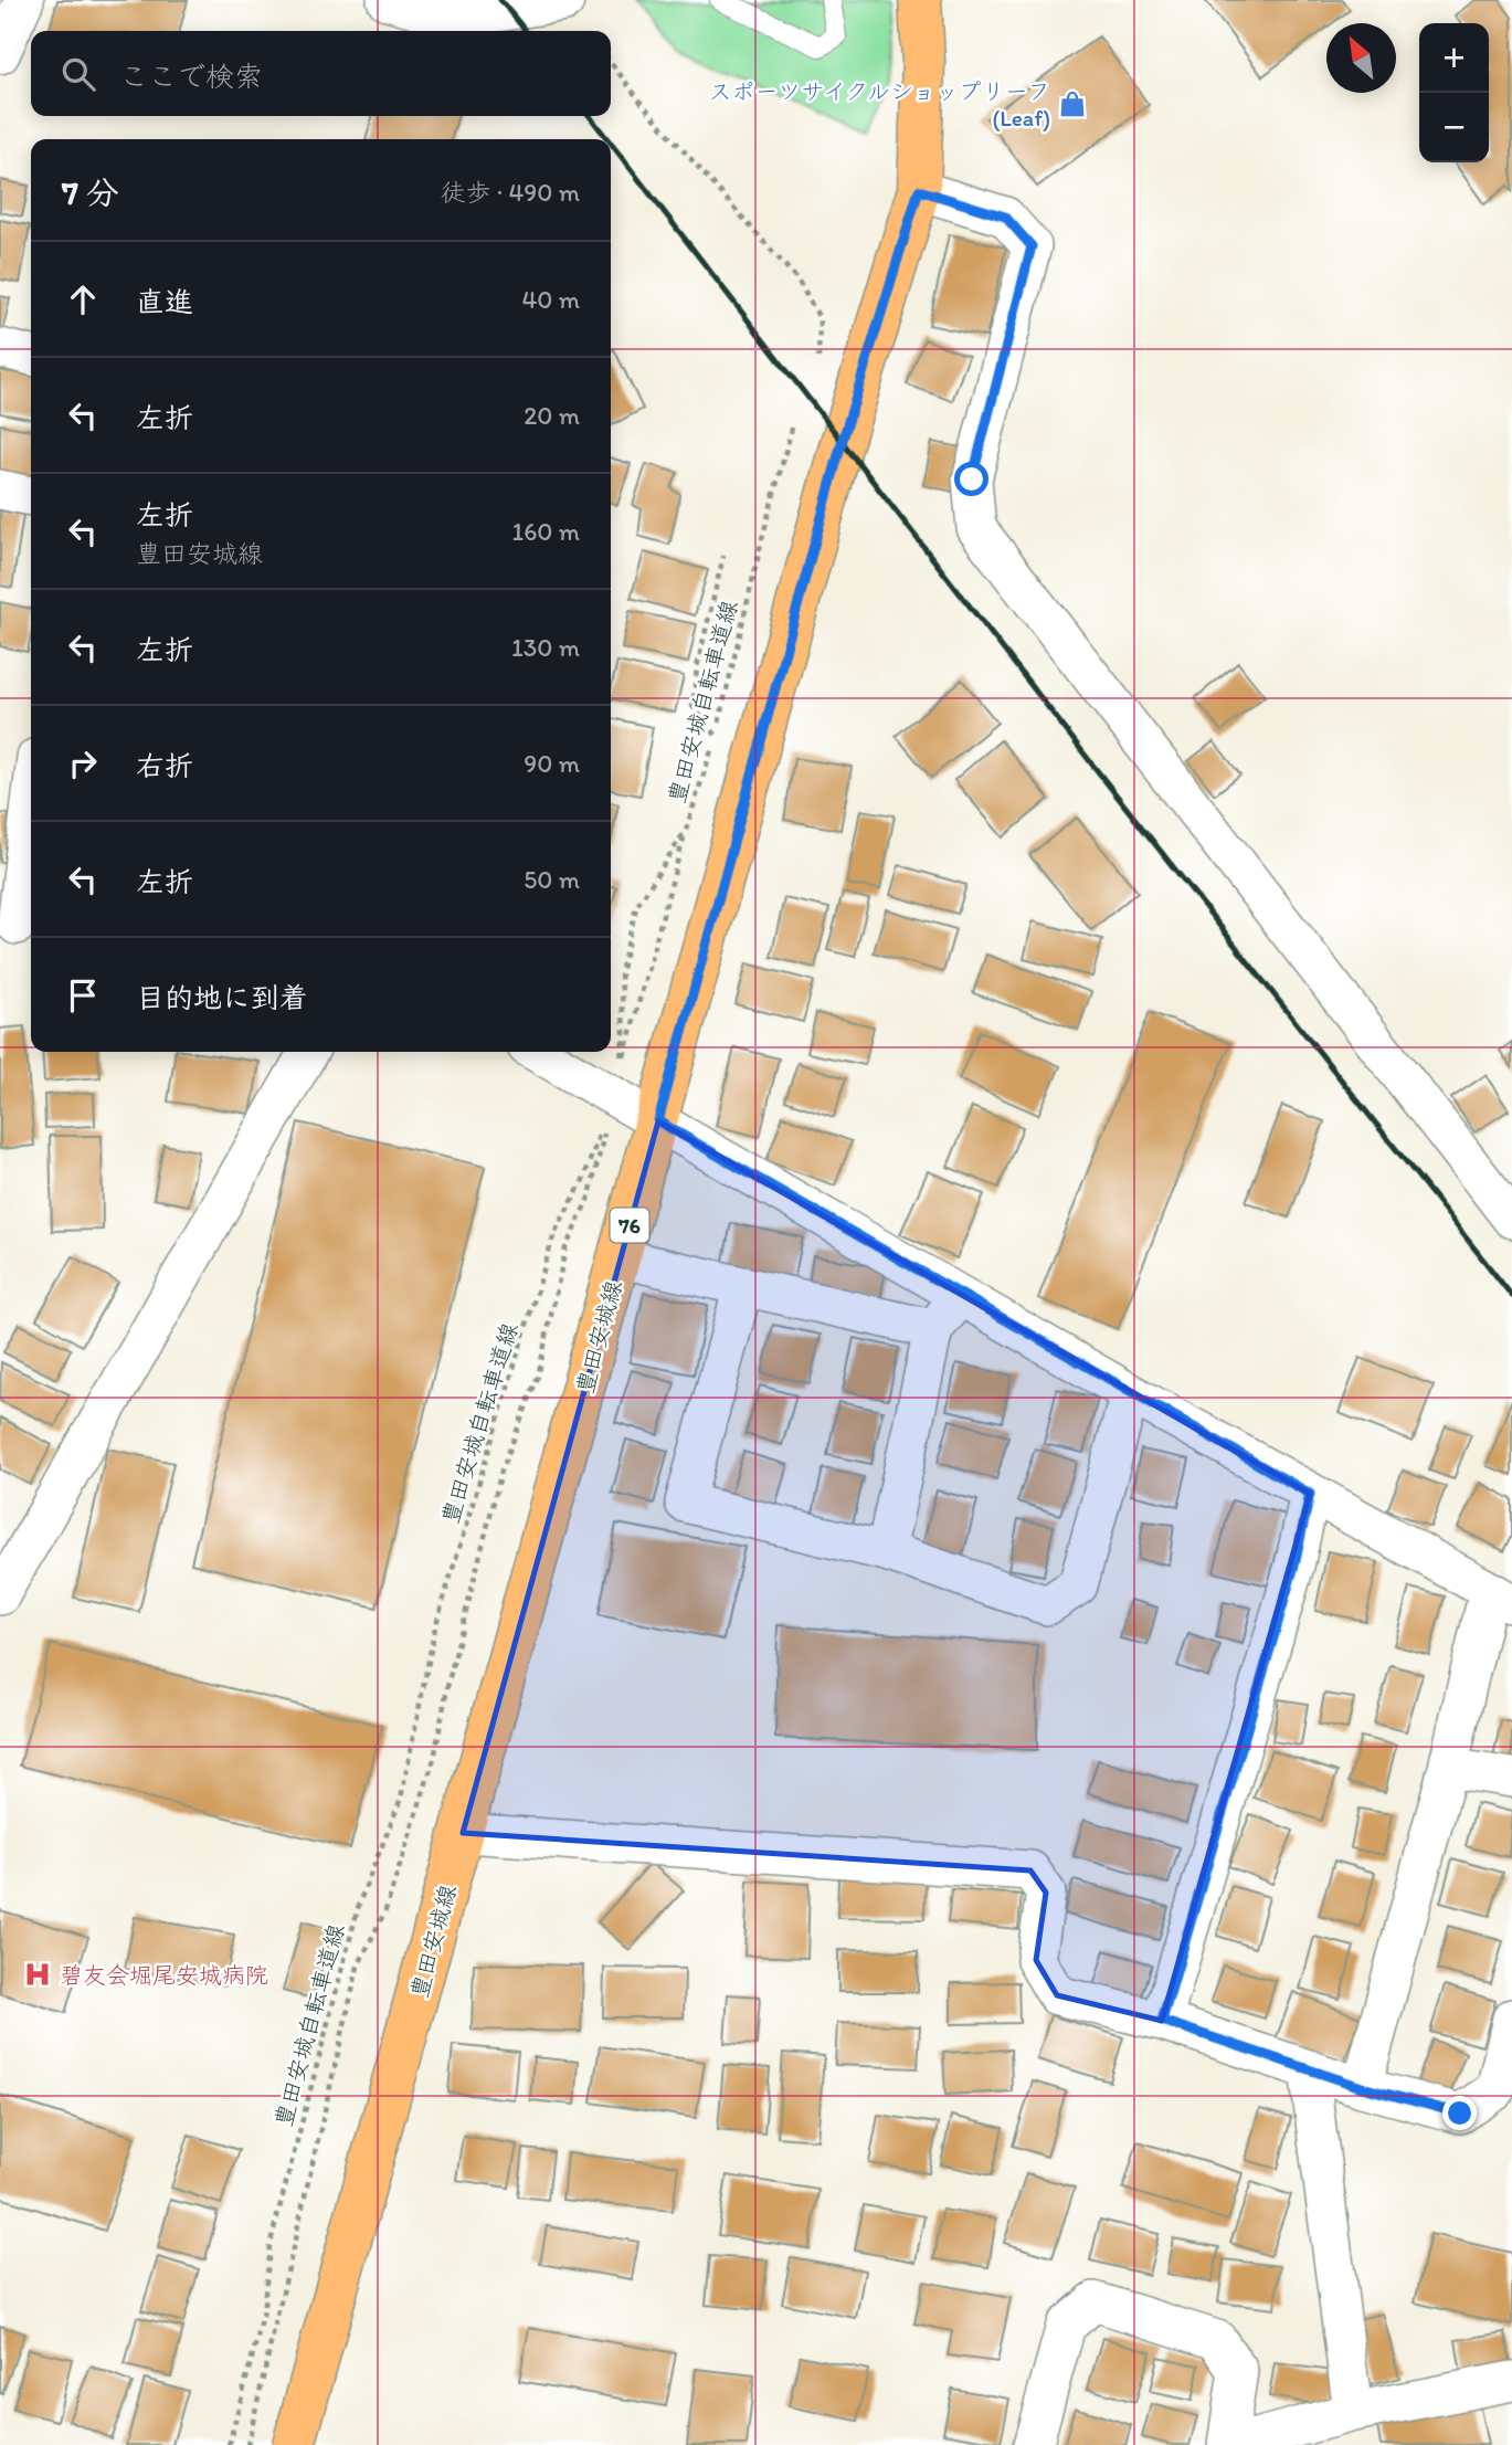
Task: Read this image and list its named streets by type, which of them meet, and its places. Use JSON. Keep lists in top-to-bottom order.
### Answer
{
  "streets": {
    "main road": ["76", "豊田安城線"],
    "path": ["豊田安城自転車道線"]
  },
  "places": {
    "shop": ["スポーツサイクルショップリーフ (Leaf)"],
    "hospital": ["碧友会堀尾安城病院"]
  },
  "north": "top left",
  "page": {
    "map_buttons": ["+", "−"],
    "search": "ここで検索",
    "heading": ["7 分", "徒歩 · 490 m"],
    "list": [
      ["直進", "40 m"],
      ["左折", "20 m"],
      ["左折", "豊田安城線", "160 m"],
      ["左折", "130 m"],
      ["右折", "90 m"],
      ["左折", "50 m"],
      "目的地に到着"
    ]
  }
}
